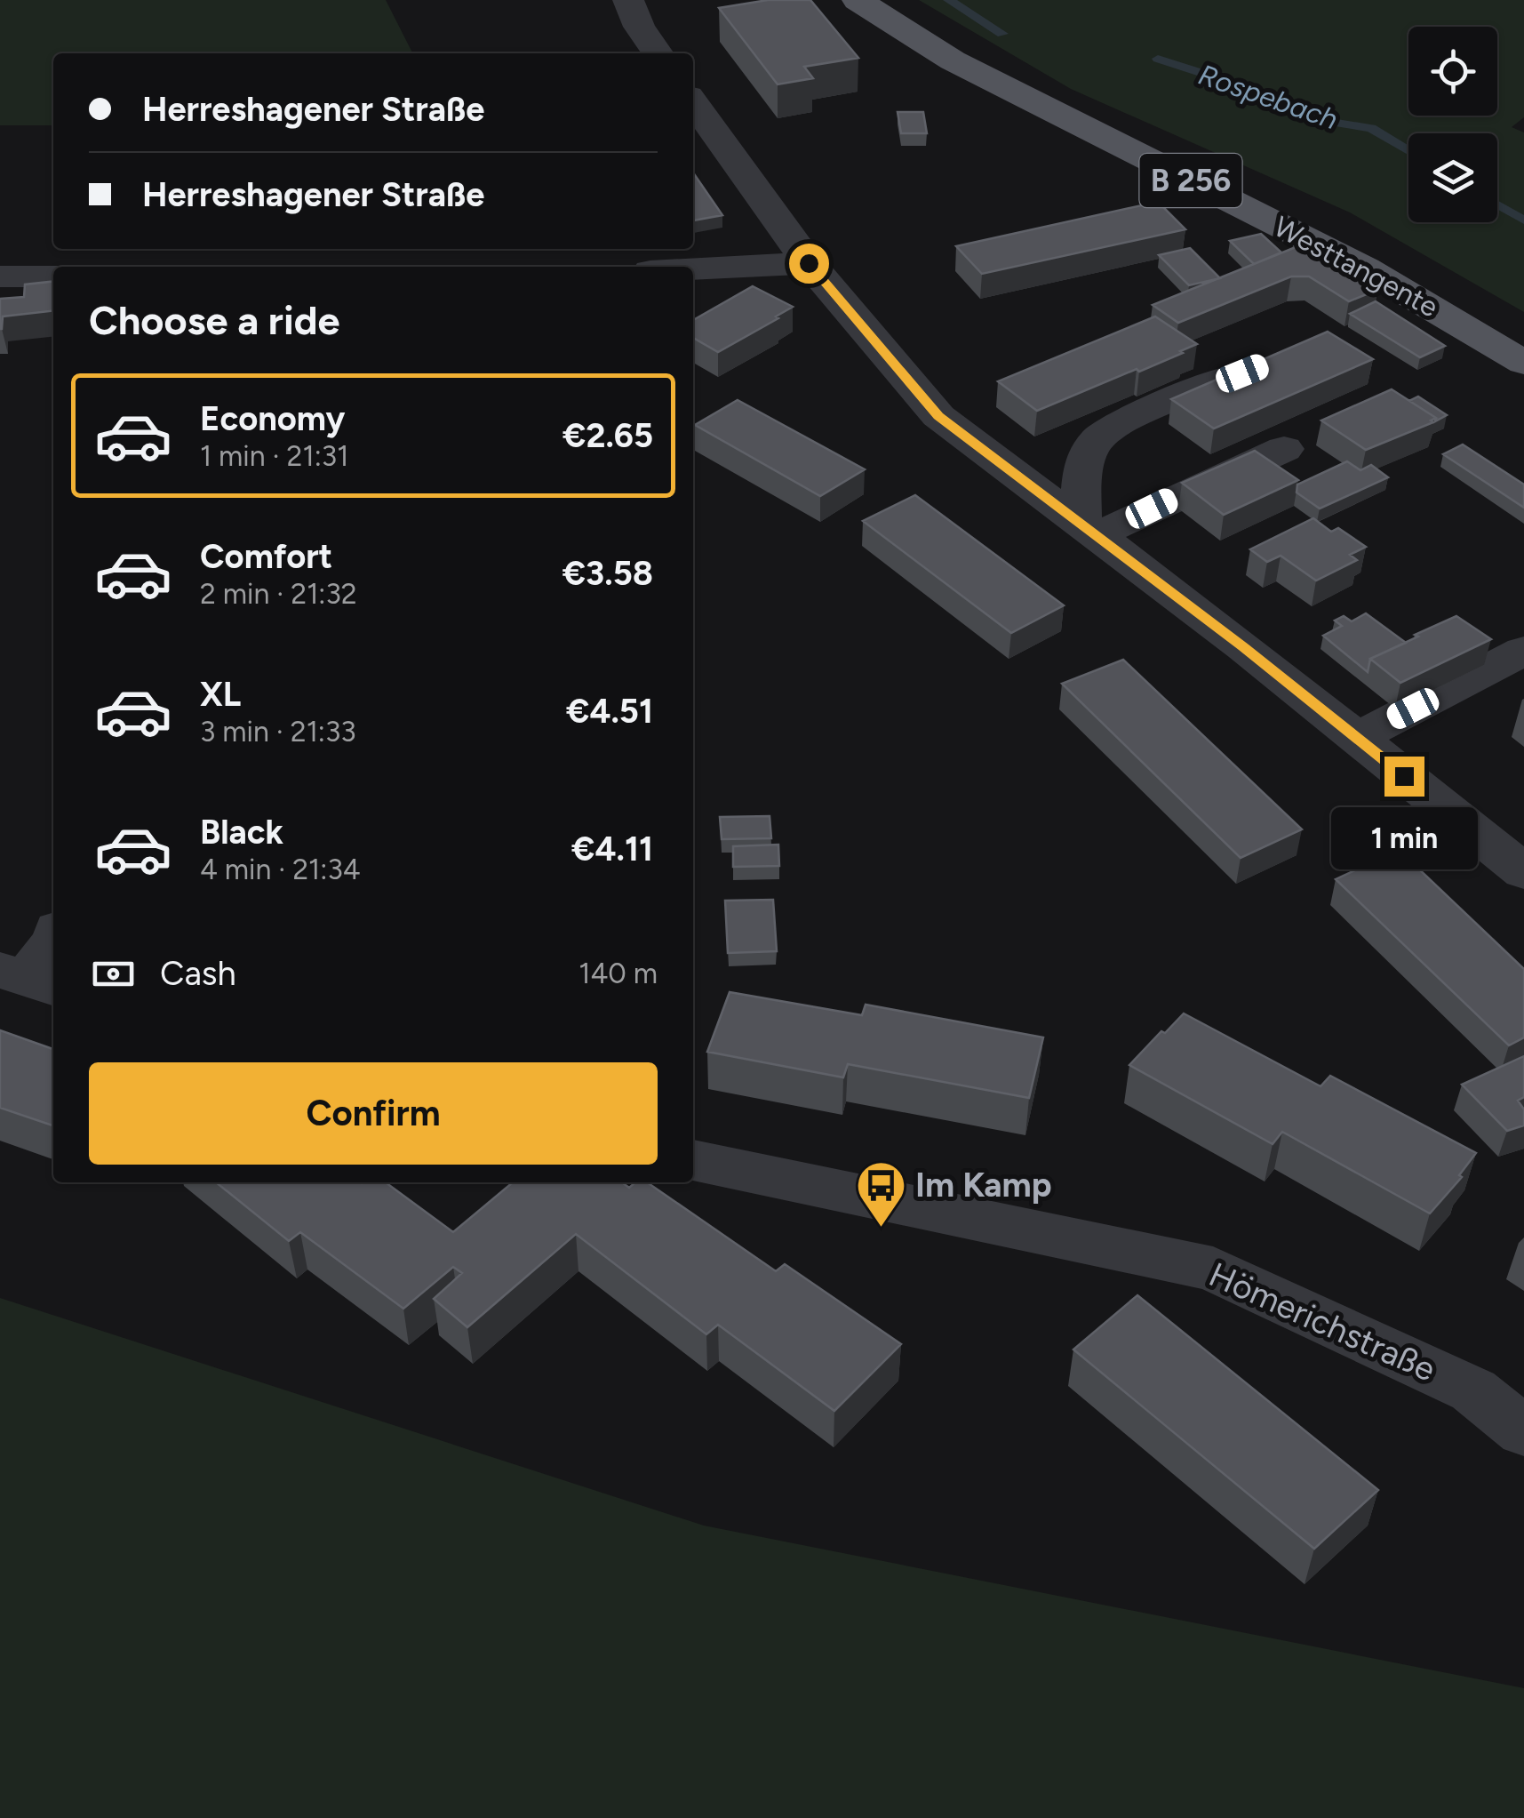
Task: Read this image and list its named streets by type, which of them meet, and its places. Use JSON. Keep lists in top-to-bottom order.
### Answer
{
  "streets": {
    "main road": ["B 256", "Westtangente"],
    "street": ["Hömerichstraße"]
  },
  "water": ["Rospebach"],
  "places": {
    "bus stop": ["Im Kamp"]
  },
  "page": {
    "banner": ["Herreshagener Straße", "Herreshagener Straße"],
    "heading": "Choose a ride",
    "list": [
      {
        "name": "Economy",
        "note": "1 min · 21:31",
        "value": "€2.65"
      },
      {
        "name": "Comfort",
        "note": "2 min · 21:32",
        "value": "€3.58"
      },
      {
        "name": "XL",
        "note": "3 min · 21:33",
        "value": "€4.51"
      },
      {
        "name": "Black",
        "note": "4 min · 21:34",
        "value": "€4.11"
      }
    ],
    "bubble": "1 min",
    "pay": ["Cash", "140 m"],
    "buttons": "Confirm"
  }
}
